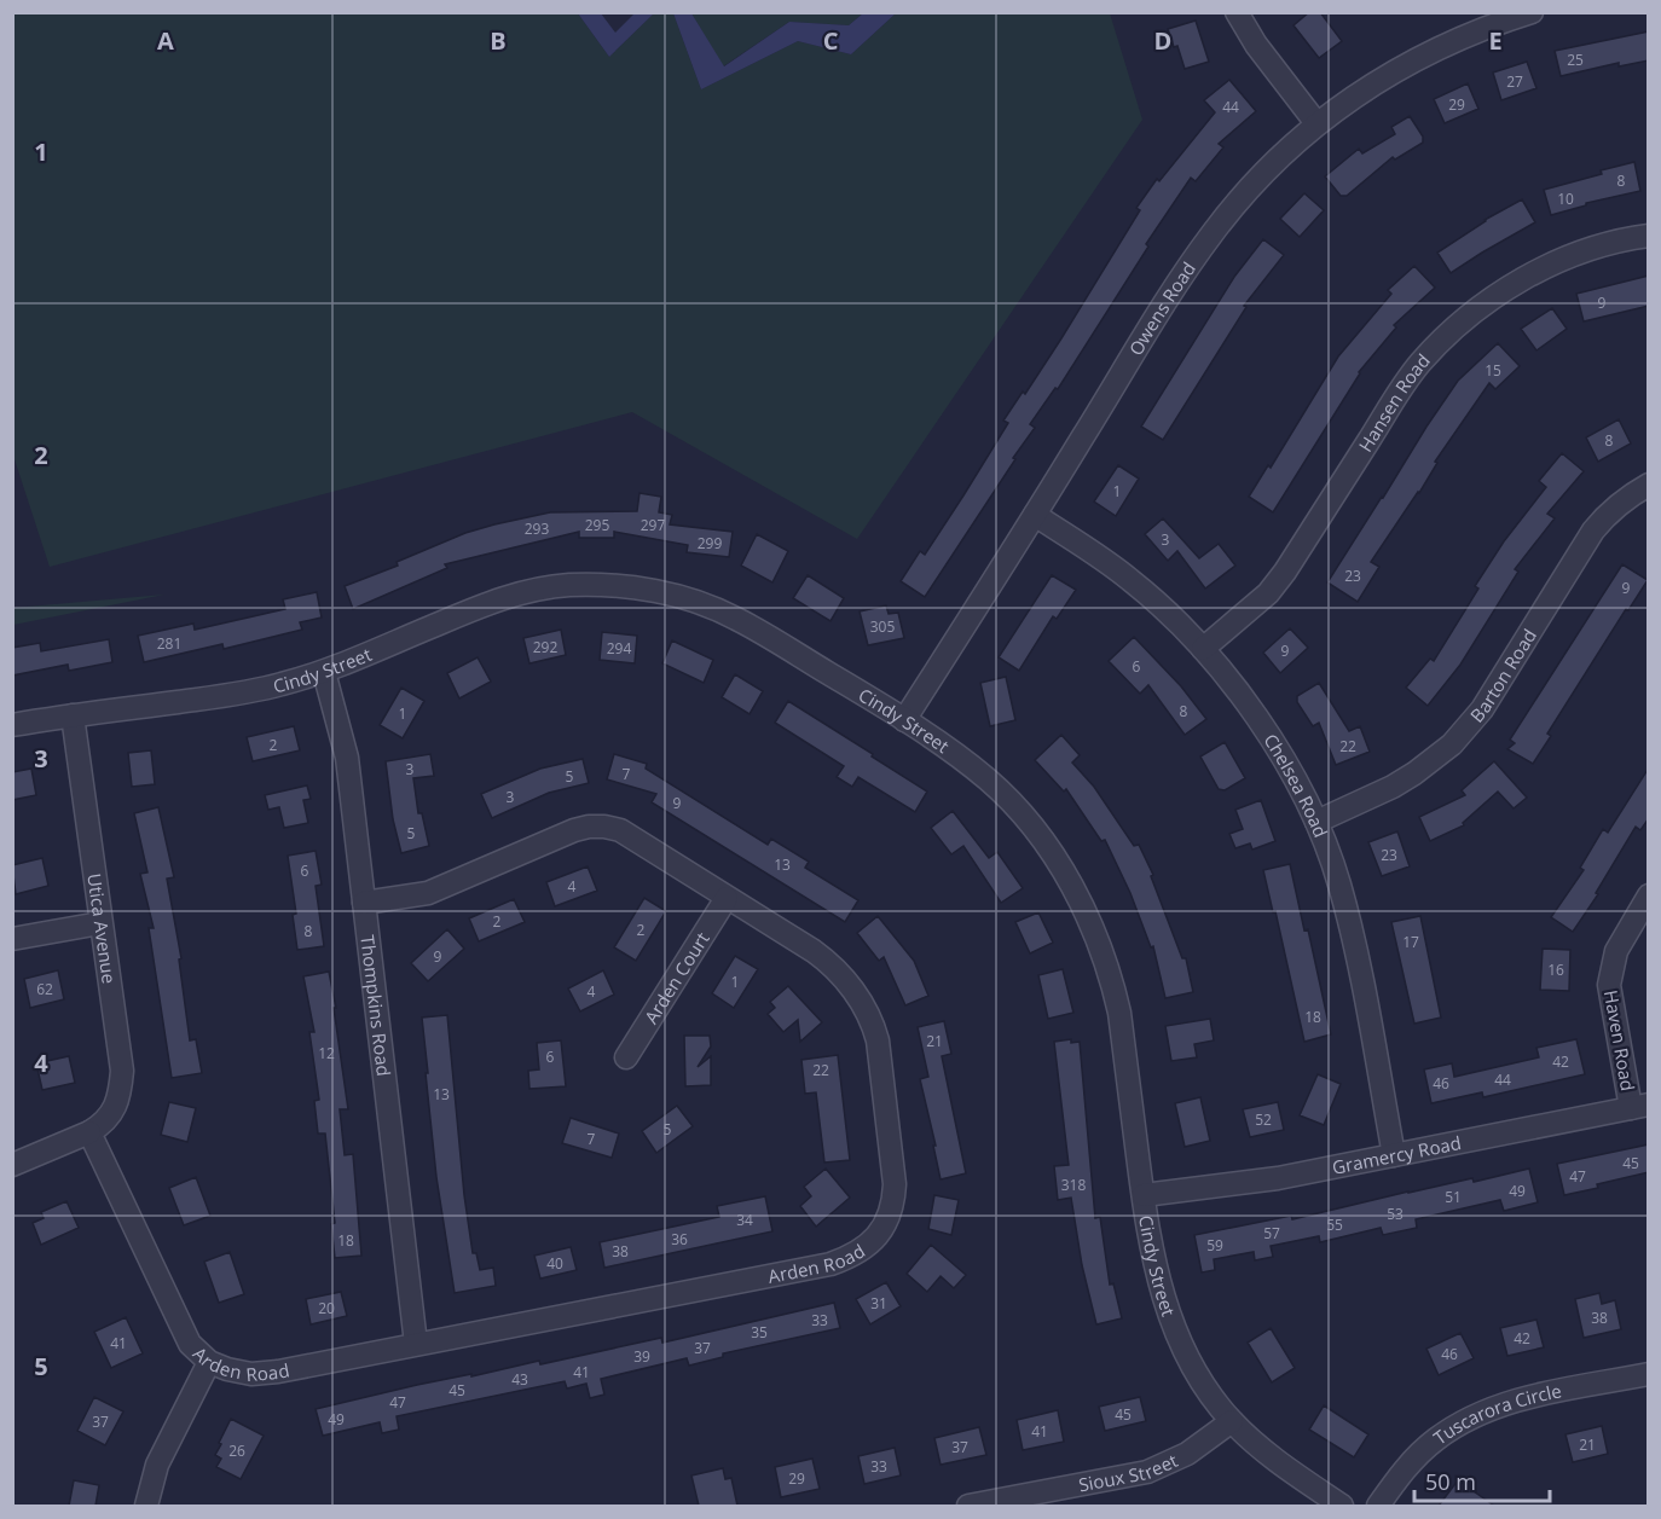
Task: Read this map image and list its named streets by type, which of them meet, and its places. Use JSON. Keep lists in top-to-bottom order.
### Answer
{
  "streets": {
    "street": [
      "Owens Road",
      "Hansen Road",
      "Cindy Street",
      "Barton Road",
      "Chelsea Road",
      "Utica Avenue",
      "Arden Court",
      "Thompkins Road",
      "Haven Road",
      "Gramercy Road",
      "Arden Road",
      "Tuscarora Circle",
      "Sioux Street"
    ]
  },
  "crossings": [
    ["Owens Road", "Cindy Street"],
    ["Owens Road", "Chelsea Road"],
    ["Hansen Road", "Chelsea Road"],
    ["Cindy Street", "Utica Avenue"],
    ["Cindy Street", "Thompkins Road"],
    ["Cindy Street", "Gramercy Road"],
    ["Cindy Street", "Sioux Street"],
    ["Barton Road", "Chelsea Road"],
    ["Chelsea Road", "Gramercy Road"],
    ["Utica Avenue", "Arden Road"],
    ["Arden Court", "Arden Road"],
    ["Thompkins Road", "Arden Road"],
    ["Haven Road", "Gramercy Road"]
  ],
  "house_numbers": [
    "25",
    "27",
    "29",
    "44",
    "8",
    "10",
    "9",
    "15",
    "8",
    "1",
    "295",
    "297",
    "293",
    "3",
    "299",
    "23",
    "9",
    "305",
    "281",
    "292",
    "294",
    "9",
    "6",
    "8",
    "1",
    "2",
    "22",
    "3",
    "7",
    "5",
    "3",
    "9",
    "5",
    "23",
    "13",
    "6",
    "4",
    "2",
    "2",
    "8",
    "17",
    "9",
    "16",
    "1",
    "62",
    "4",
    "18",
    "21",
    "12",
    "6",
    "42",
    "22",
    "44",
    "46",
    "13",
    "52",
    "5",
    "7",
    "45",
    "47",
    "318",
    "49",
    "51",
    "53",
    "34",
    "55",
    "57",
    "36",
    "18",
    "59",
    "38",
    "40",
    "31",
    "20",
    "38",
    "33",
    "35",
    "42",
    "41",
    "37",
    "46",
    "39",
    "41",
    "43",
    "45",
    "47",
    "45",
    "49",
    "37",
    "41",
    "21",
    "37",
    "26",
    "33",
    "29"
  ],
  "scale_bar": "50 m",
  "grid": {
    "columns": [
      "A",
      "B",
      "C",
      "D",
      "E"
    ],
    "rows": [
      "1",
      "2",
      "3",
      "4",
      "5"
    ]
  }
}
